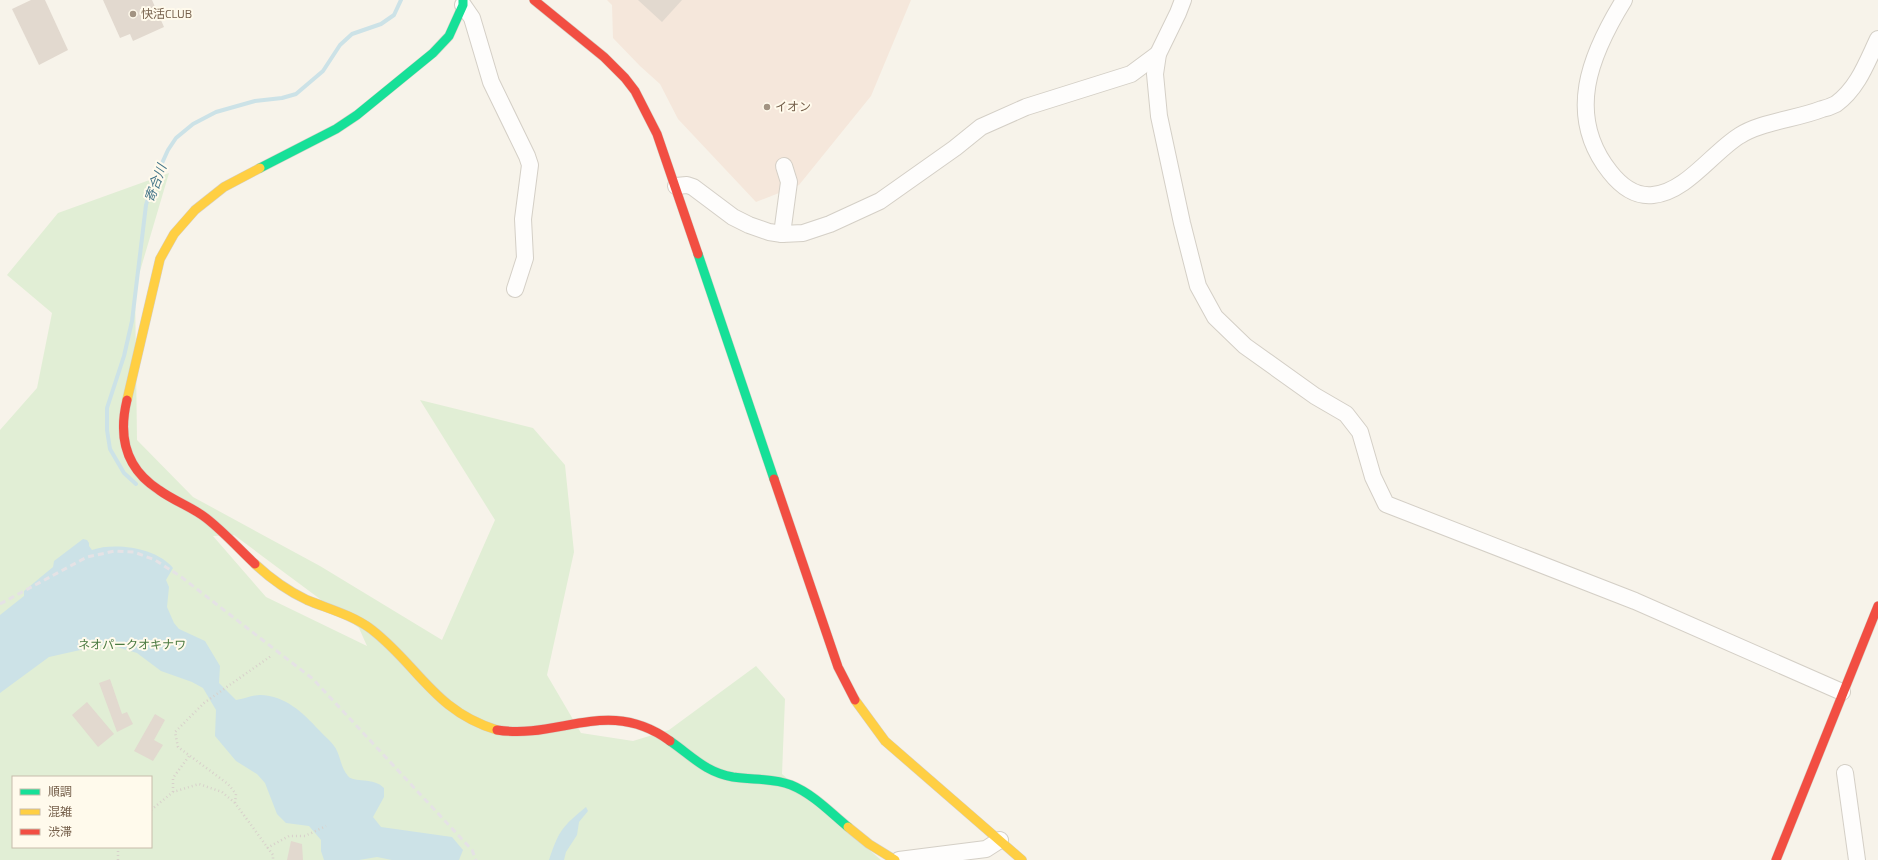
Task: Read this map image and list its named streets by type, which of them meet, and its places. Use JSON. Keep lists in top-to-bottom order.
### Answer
{
  "water": ["寄合川"],
  "parks": ["ネオパークオキナワ"],
  "places": ["快活CLUB", "イオン"],
  "legend": ["順調", "混雑", "渋滞"]
}
